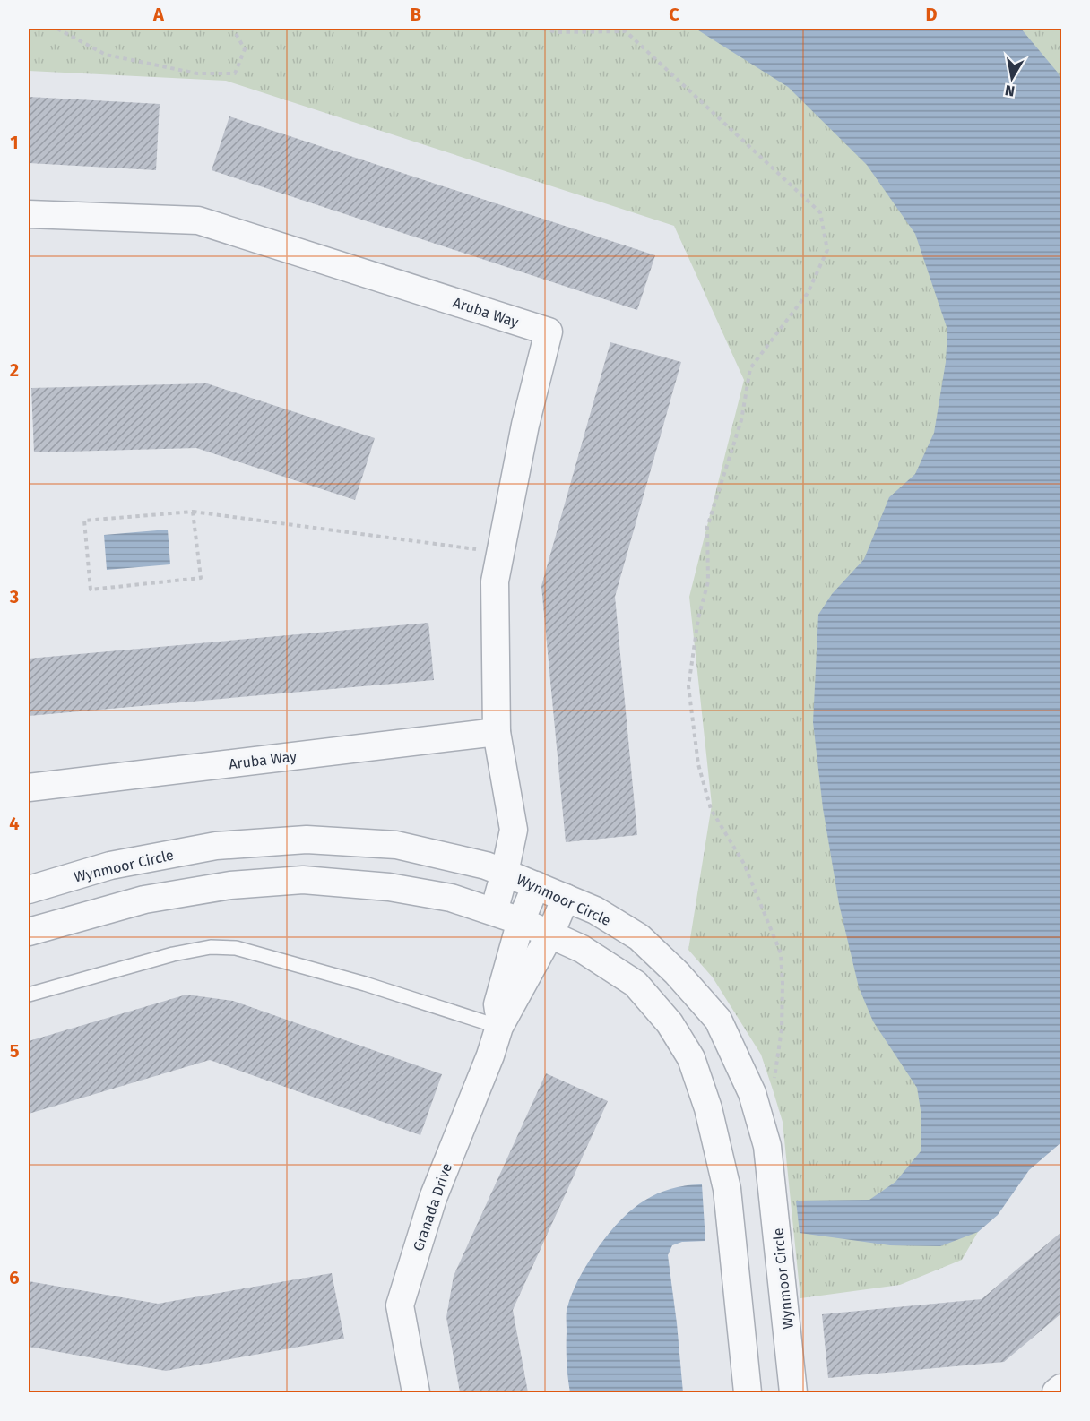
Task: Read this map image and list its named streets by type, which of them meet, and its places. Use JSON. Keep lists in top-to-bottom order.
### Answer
{
  "streets": {
    "street": ["Aruba Way", "Wynmoor Circle", "Granada Drive"]
  },
  "crossings": [
    ["Aruba Way", "Wynmoor Circle"],
    ["Wynmoor Circle", "Granada Drive"]
  ],
  "north": "bottom",
  "grid": {
    "columns": [
      "A",
      "B",
      "C",
      "D"
    ],
    "rows": [
      "1",
      "2",
      "3",
      "4",
      "5",
      "6"
    ]
  }
}
